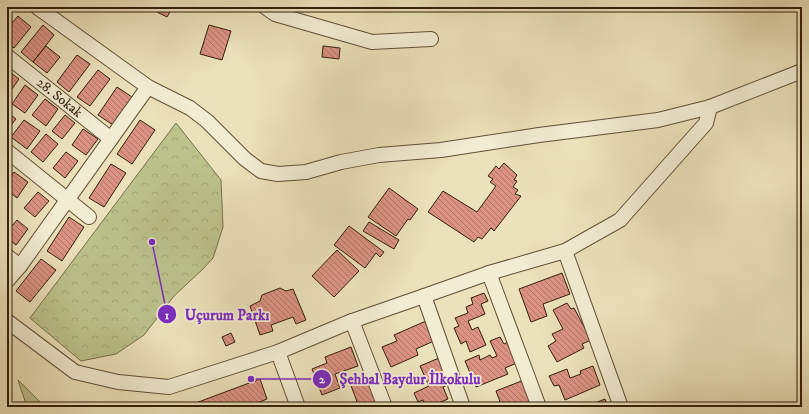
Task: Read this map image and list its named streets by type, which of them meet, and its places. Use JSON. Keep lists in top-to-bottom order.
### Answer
{
  "streets": {
    "street": ["28. Sokak"]
  },
  "places": ["Uçurum Parkı", "Şehbal Baydur İlkokulu"]
}
